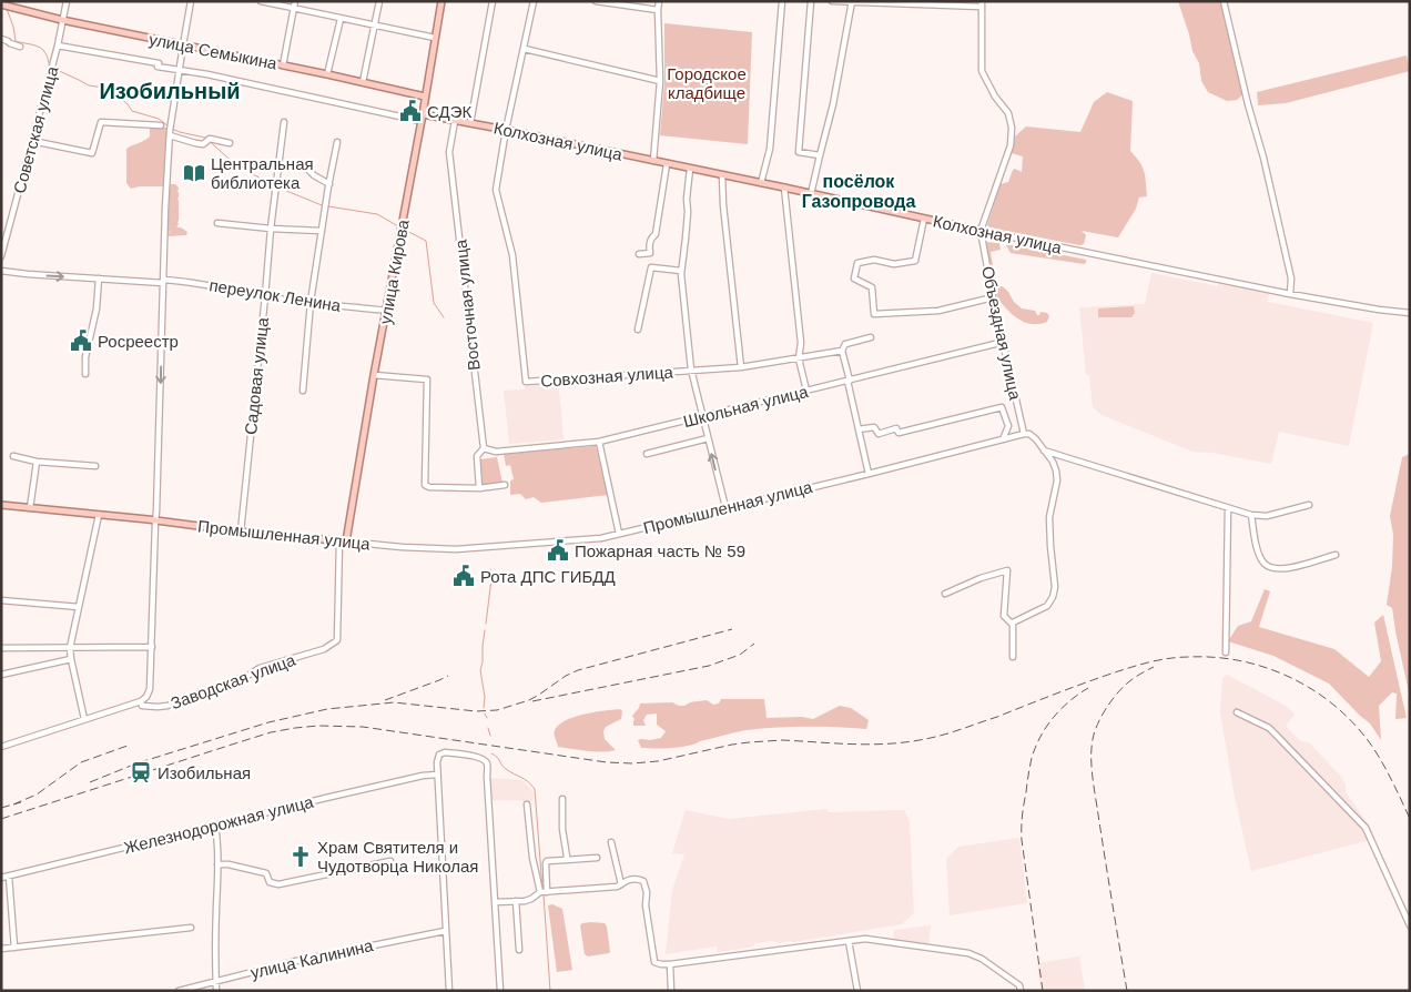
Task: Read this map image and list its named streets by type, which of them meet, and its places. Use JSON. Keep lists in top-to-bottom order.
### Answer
{
  "streets": {
    "main road": [
      "улица Семыкина",
      "Колхозная улица",
      "улица Кирова",
      "Промышленная улица"
    ],
    "street": [
      "Советская улица",
      "переулок Ленина",
      "Восточная улица",
      "Объездная улица",
      "Садовая улица",
      "Совхозная улица",
      "Школьная улица",
      "Заводская улица",
      "Железнодорожная улица",
      "улица Калинина"
    ]
  },
  "crossings": [
    ["улица Семыкина", "Советская улица"],
    ["улица Семыкина", "улица Кирова"],
    ["Советская улица", "Колхозная улица"],
    ["Колхозная улица", "улица Кирова"],
    ["Колхозная улица", "Восточная улица"],
    ["Колхозная улица", "Объездная улица"],
    ["Колхозная улица", "Совхозная улица"],
    ["улица Кирова", "переулок Ленина"],
    ["улица Кирова", "Промышленная улица"],
    ["улица Кирова", "Заводская улица"],
    ["переулок Ленина", "Садовая улица"],
    ["Восточная улица", "Школьная улица"],
    ["Объездная улица", "Школьная улица"],
    ["Объездная улица", "Промышленная улица"],
    ["Садовая улица", "Промышленная улица"]
  ],
  "districts": ["Изобильный", "посёлок Газопровода"],
  "parks": ["Городское кладбище"],
  "places": {
    "public building": [
      "СДЭК",
      "Росреестр",
      "Пожарная часть № 59",
      "Рота ДПС ГИБДД"
    ],
    "library": ["Центральная библиотека"],
    "station": ["Изобильная"],
    "church": ["Храм Святителя и Чудотворца Николая"]
  }
}
